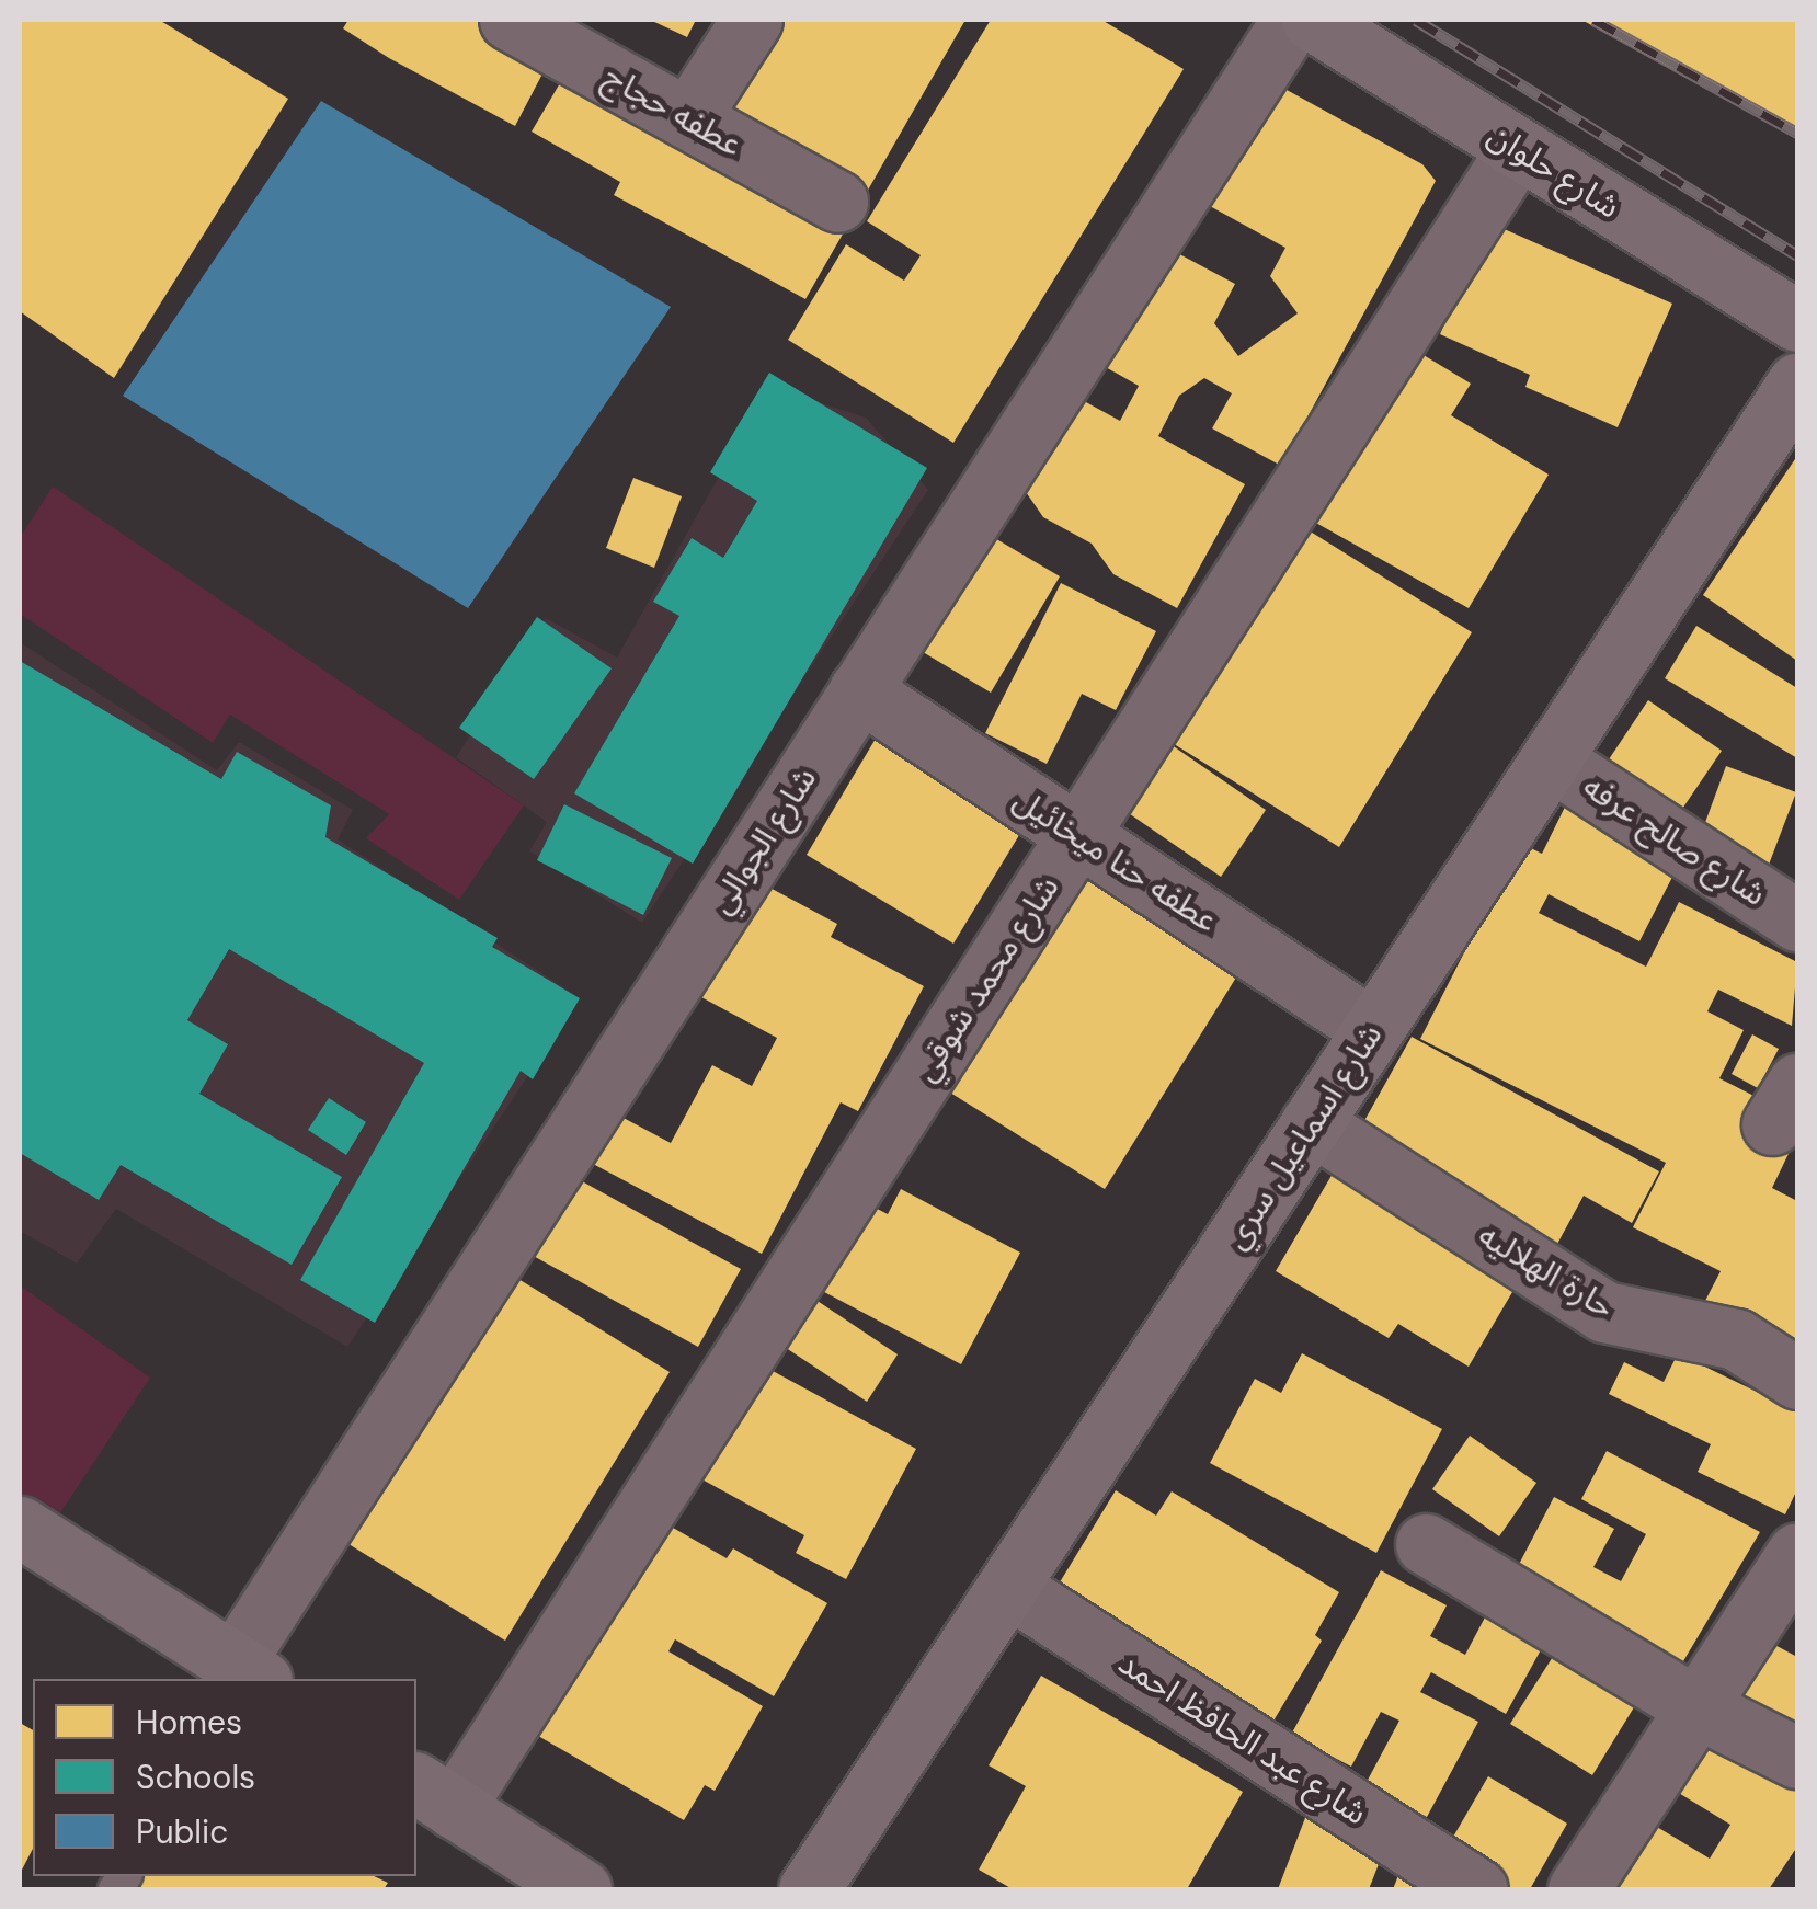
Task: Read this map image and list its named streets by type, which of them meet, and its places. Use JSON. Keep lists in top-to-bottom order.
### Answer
{
  "streets": {
    "street": [
      "عطفه حجاج",
      "شارع حلوان",
      "شارع الجوالي",
      "شارع صالح عرفه",
      "عطفه حنا ميخائيل",
      "شارع محمد شوقي",
      "شارع اسماعيل سري",
      "حارة الهلاليه",
      "شارع عبد الحافظ احمد"
    ]
  },
  "crossings": [
    ["شارع حلوان", "شارع محمد شوقي"],
    ["شارع الجوالي", "عطفه حنا ميخائيل"],
    ["شارع صالح عرفه", "شارع اسماعيل سري"],
    ["عطفه حنا ميخائيل", "شارع محمد شوقي"],
    ["عطفه حنا ميخائيل", "شارع اسماعيل سري"],
    ["شارع اسماعيل سري", "حارة الهلاليه"],
    ["شارع اسماعيل سري", "شارع عبد الحافظ احمد"]
  ],
  "legend": ["Homes", "Schools", "Public"]
}
